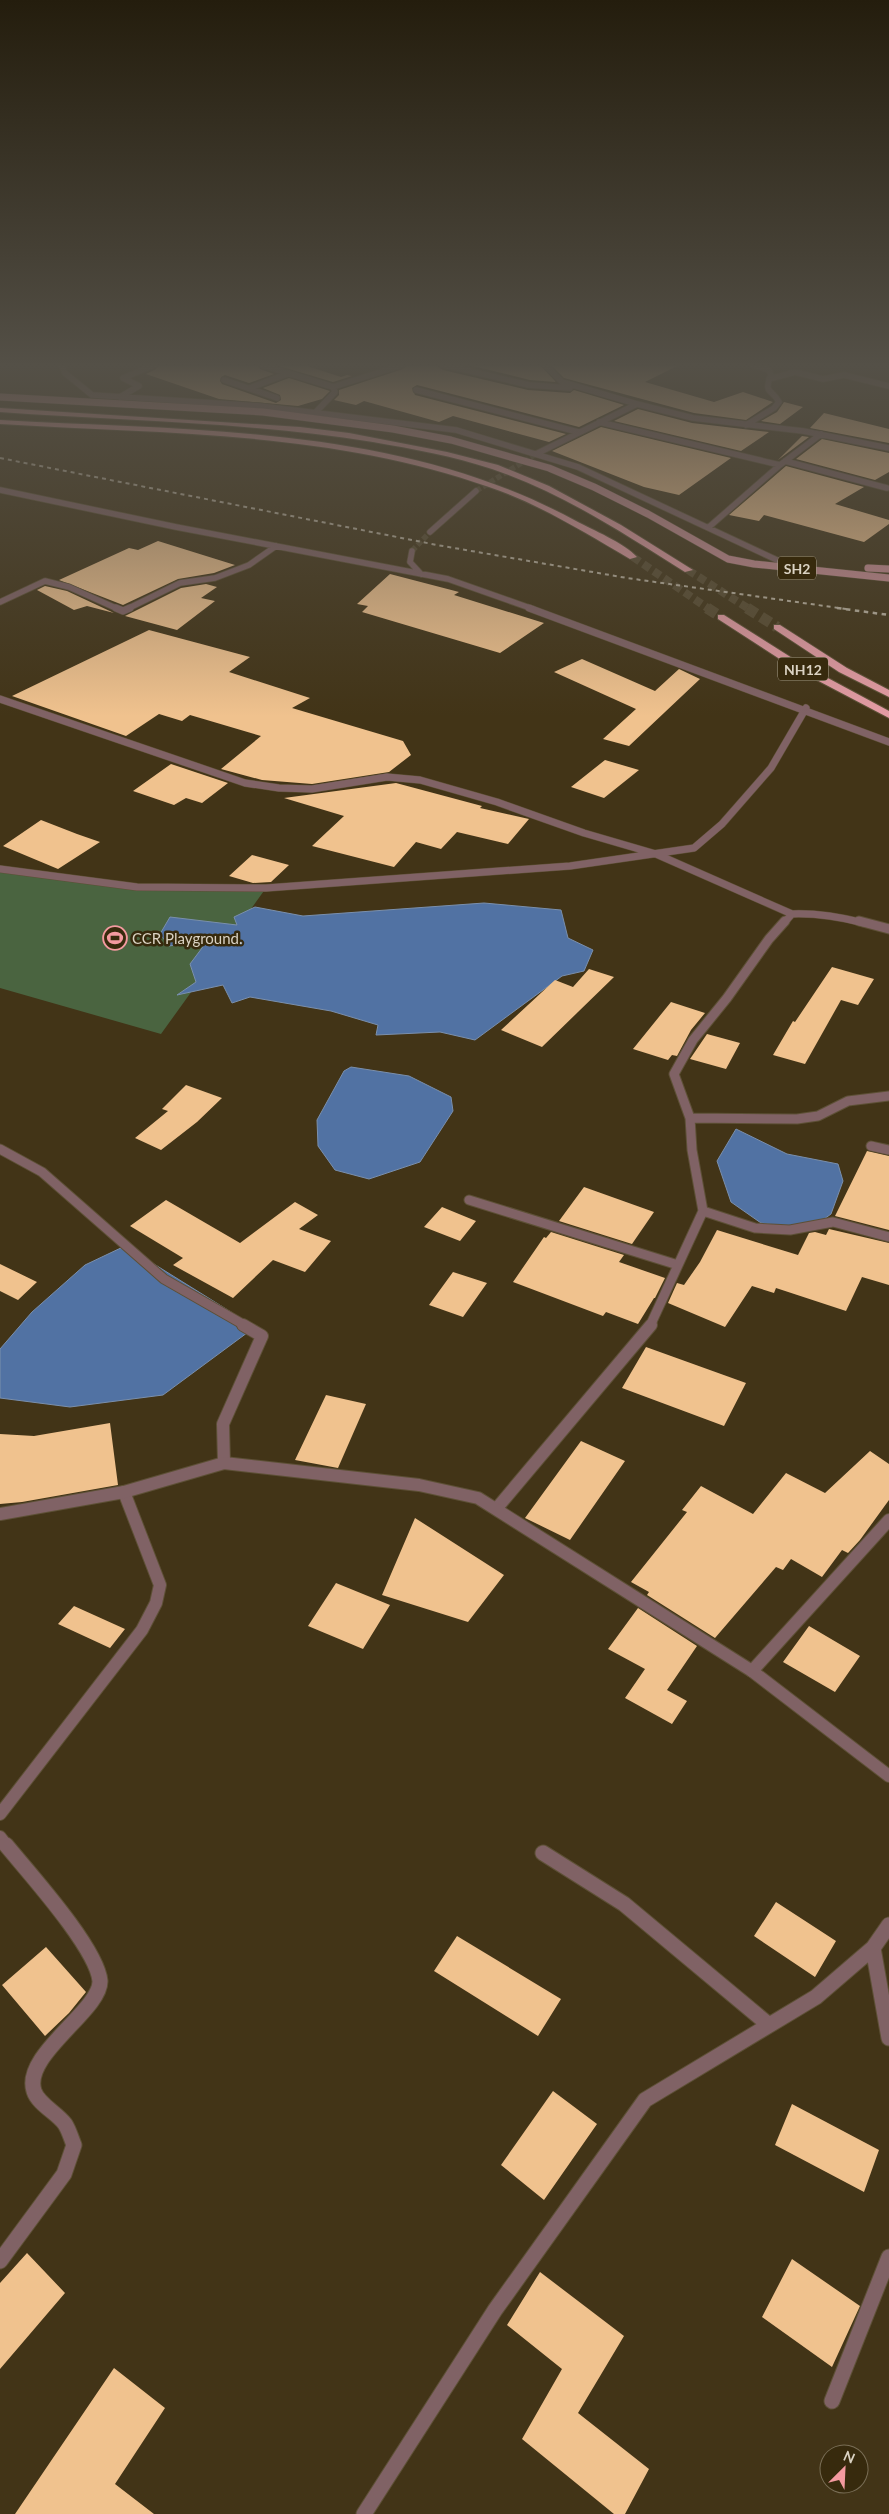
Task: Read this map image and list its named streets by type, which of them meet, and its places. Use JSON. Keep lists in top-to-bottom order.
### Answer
{
  "streets": {
    "highway": ["NH12"],
    "main road": ["SH2"]
  },
  "places": {
    "sports": ["CCR Playground."]
  },
  "north": "top right"
}
